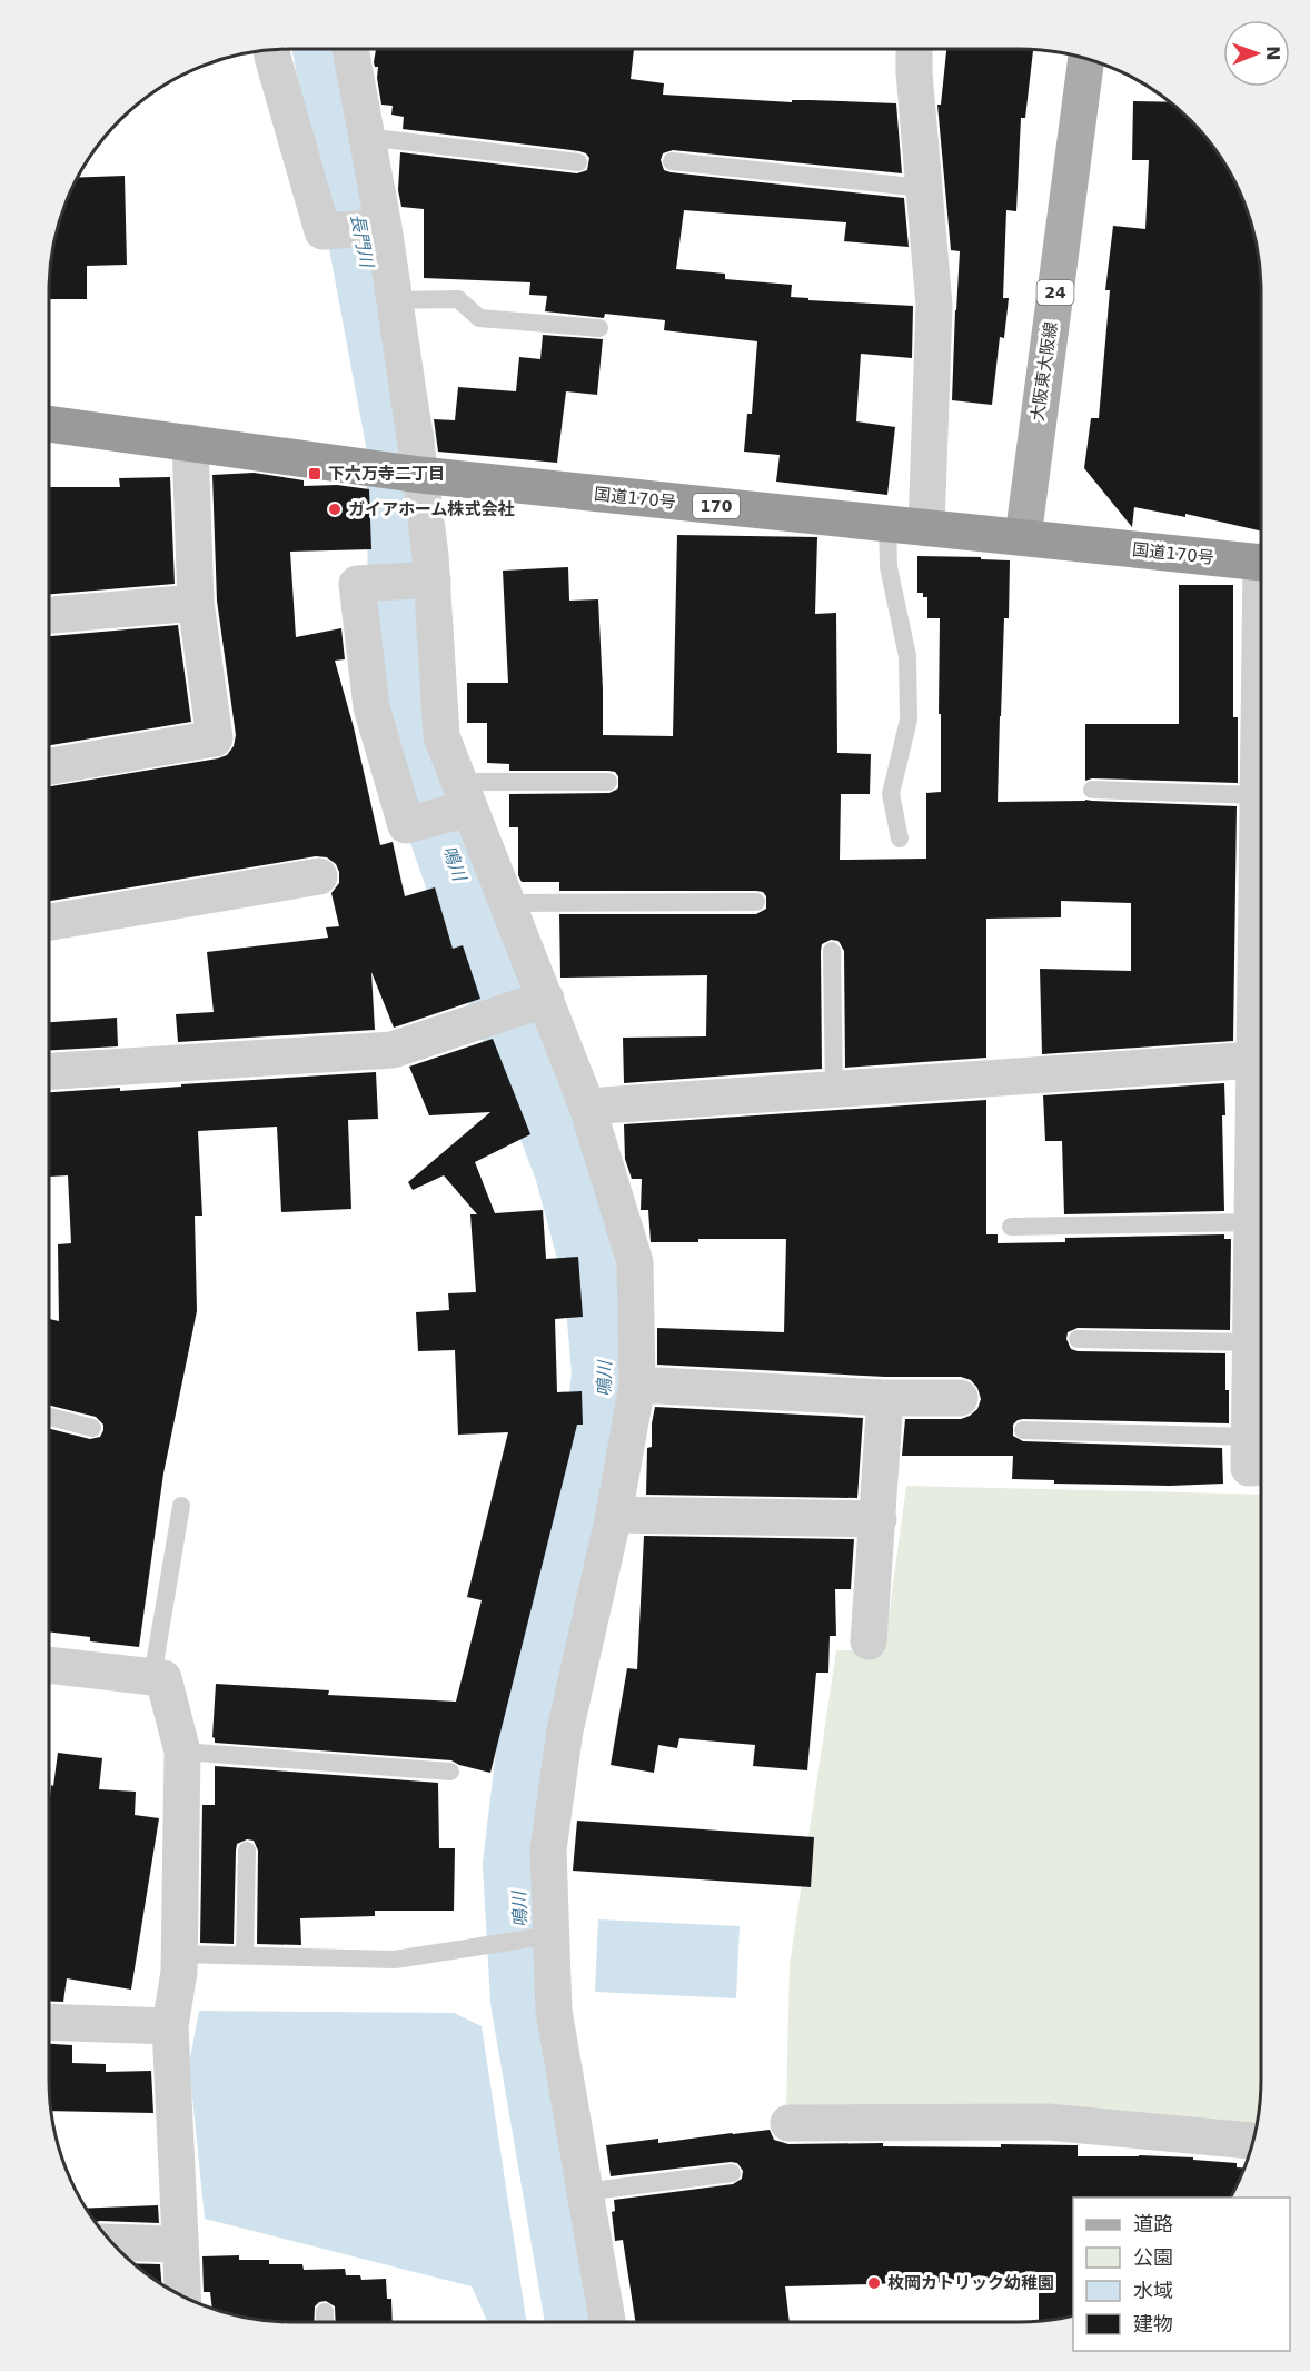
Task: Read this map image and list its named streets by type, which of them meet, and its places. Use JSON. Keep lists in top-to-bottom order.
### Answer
{
  "streets": {
    "highway": ["国道170号", "170"],
    "main road": ["24", "大阪東大阪線"]
  },
  "crossings": [
    ["大阪東大阪線", "国道170号"]
  ],
  "water": ["長門川", "鳴川"],
  "places": {
    "transit": ["下六万寺二丁目"],
    "other": ["ガイアホーム株式会社", "枚岡カトリック幼稚園"]
  },
  "legend": [
    "道路",
    "公園",
    "水域",
    "建物"
  ],
  "north": "right"
}
